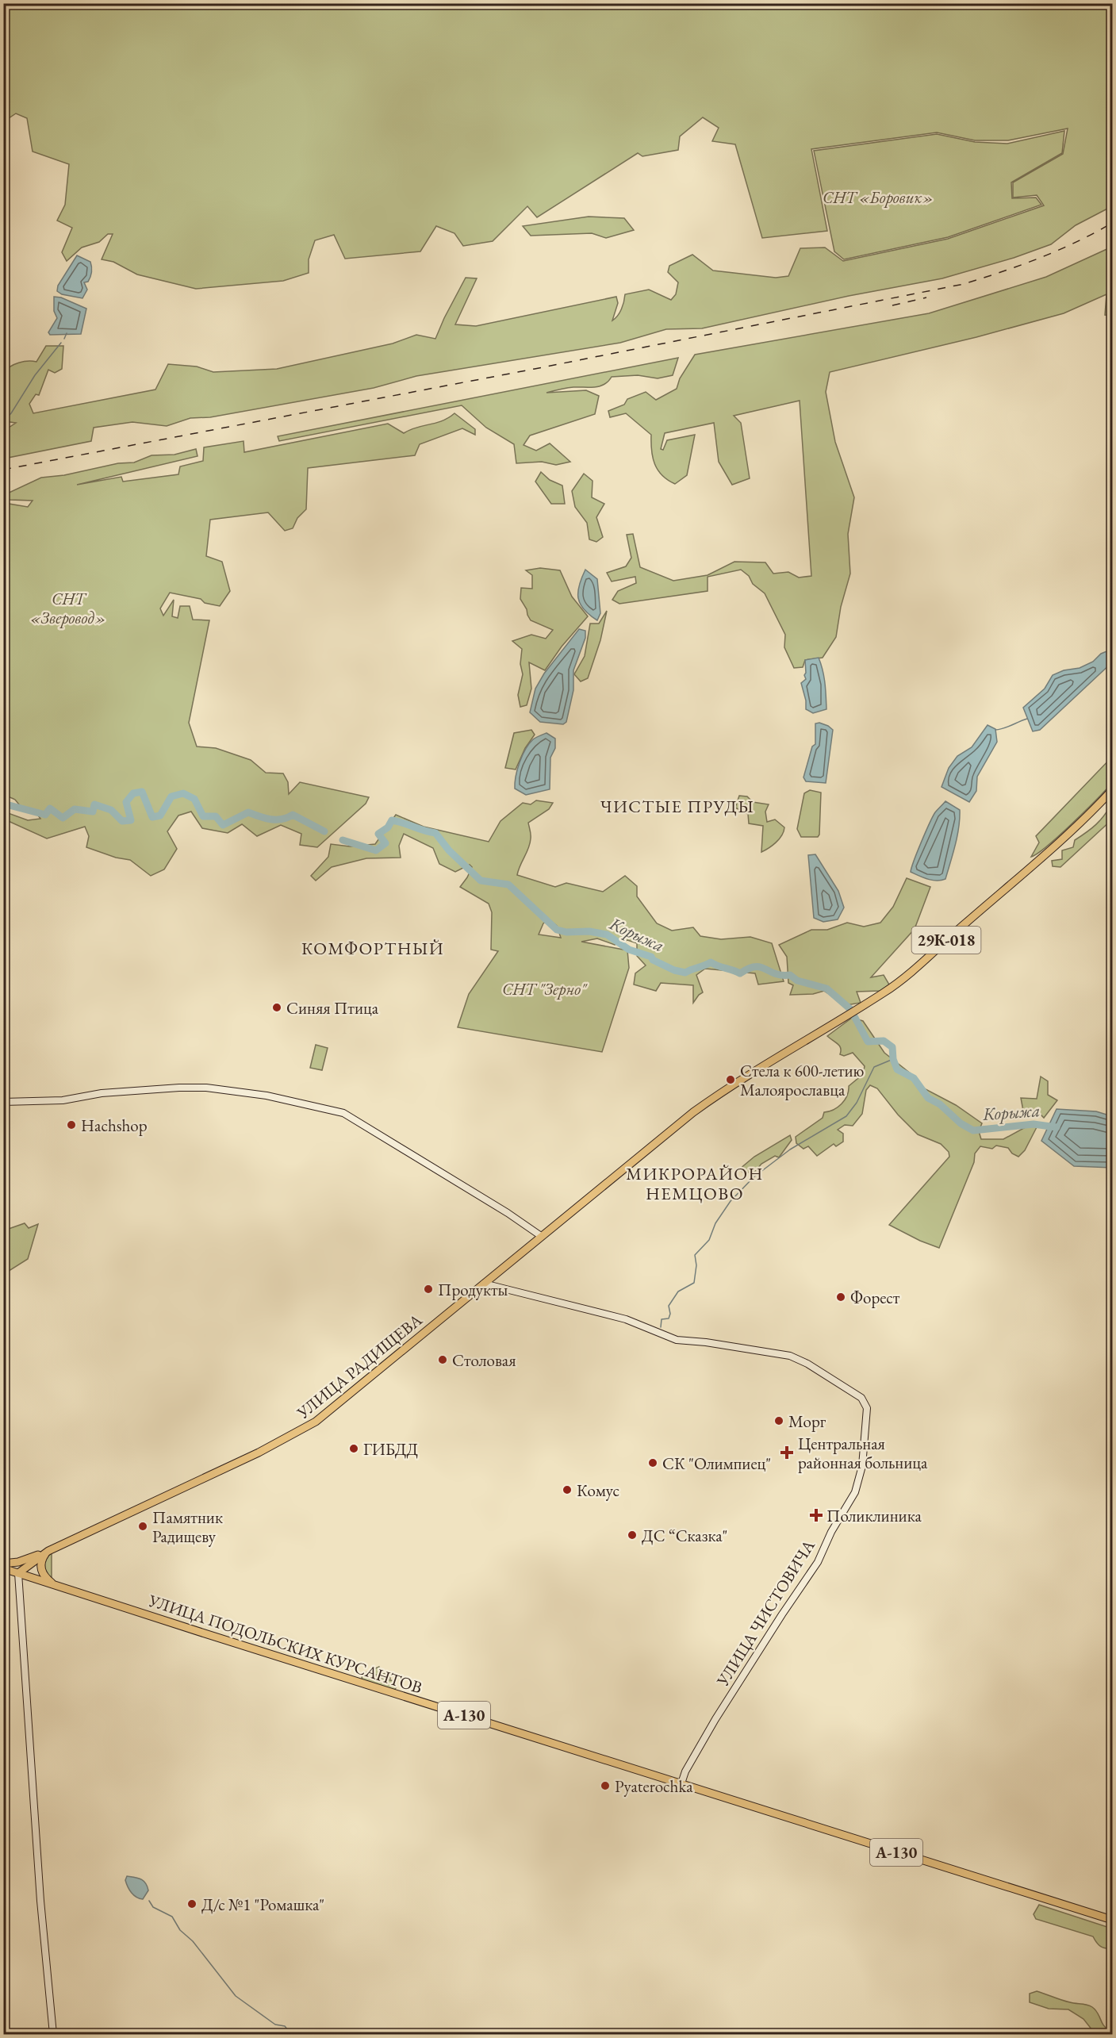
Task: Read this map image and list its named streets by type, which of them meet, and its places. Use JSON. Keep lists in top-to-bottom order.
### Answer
{
  "streets": {
    "main road": [
      "29К-018",
      "УЛИЦА РАДИЩЕВА",
      "УЛИЦА ПОДОЛЬСКИХ КУРСАНТОВ",
      "А-130"
    ],
    "street": ["УЛИЦА ЧИСТОВИЧА"]
  },
  "crossings": [
    ["УЛИЦА РАДИЩЕВА", "УЛИЦА ЧИСТОВИЧА"],
    ["УЛИЦА РАДИЩЕВА", "УЛИЦА ПОДОЛЬСКИХ КУРСАНТОВ"],
    ["УЛИЦА РАДИЩЕВА", "А-130"],
    ["УЛИЦА ЧИСТОВИЧА", "УЛИЦА ПОДОЛЬСКИХ КУРСАНТОВ"],
    ["УЛИЦА ЧИСТОВИЧА", "А-130"],
    ["УЛИЦА ПОДОЛЬСКИХ КУРСАНТОВ", "А-130"]
  ],
  "districts": ["ЧИСТЫЕ ПРУДЫ", "КОМФОРТНЫЙ", "МИКРОРАЙОН НЕМЦОВО"],
  "water": ["Корыжа"],
  "parks": ["СНТ «Боровик»", "СНТ «Зверовод»", "СНТ \"Зерно\""],
  "places": {
    "other": [
      "Синяя Птица",
      "Стела к 600-летию Малоярославца",
      "Hachshop",
      "Продукты",
      "Форест",
      "Столовая",
      "Морг",
      "ГИБДД",
      "СК \"Олимпиец\"",
      "Комус",
      "Памятник Радищеву",
      "ДС “Сказка\"",
      "Pyaterochka",
      "Д/с №1 \"Ромашка\""
    ],
    "health": ["Центральная районная больница", "Поликлиника"]
  }
}
